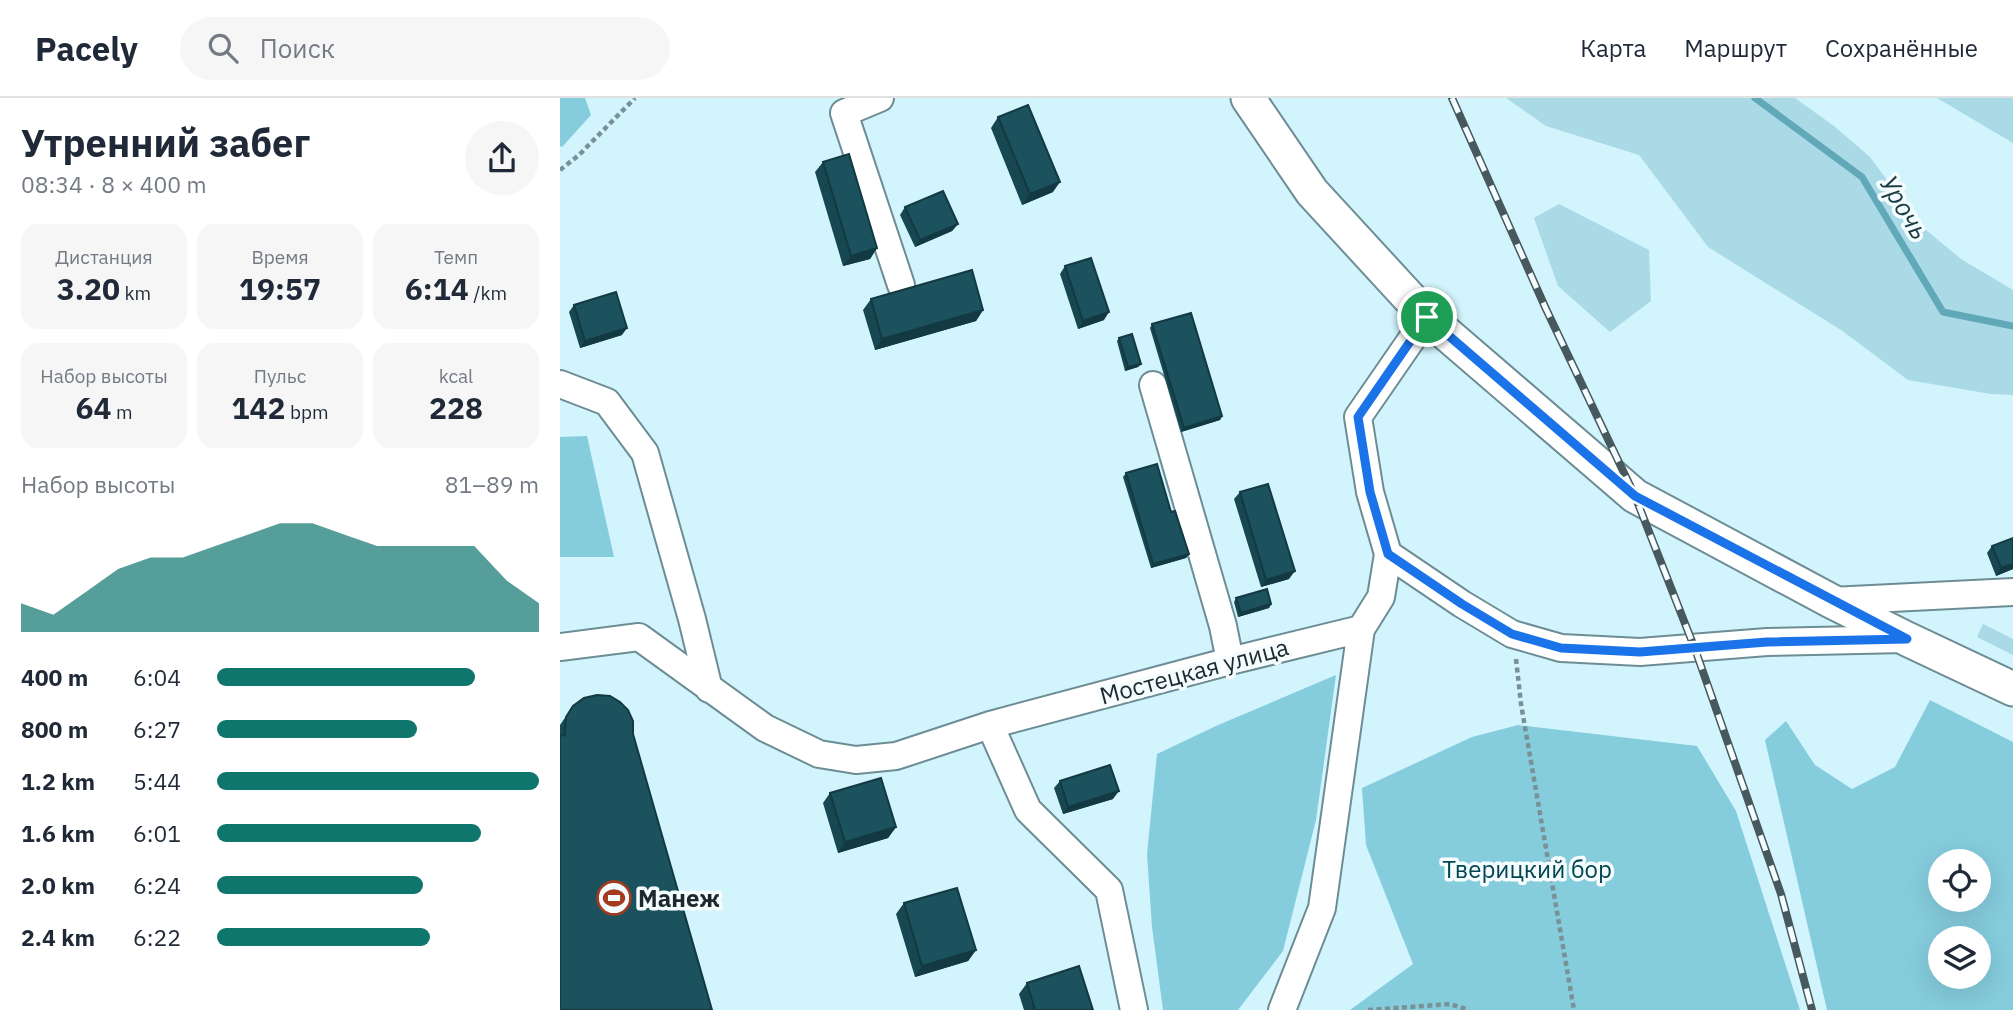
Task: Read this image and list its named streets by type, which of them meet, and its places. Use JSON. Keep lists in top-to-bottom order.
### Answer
{
  "streets": {
    "street": ["Мостецкая улица"]
  },
  "water": ["Урочь"],
  "parks": ["Тверицкий бор"],
  "places": {
    "sports": ["Манеж"]
  },
  "page": {
    "header": "Pacely",
    "search": "Поиск",
    "nav": ["Карта", "Маршрут", "Сохранённые"],
    "heading": ["Утренний забег", "08:34 · 8 × 400 m"],
    "stats": [
      ["Дистанция", "3.20 km"],
      ["Время", "19:57"],
      ["Темп", "6:14 /km"],
      ["Набор высоты", "64 m"],
      ["Пульс", "142 bpm"],
      ["kcal", "228"]
    ],
    "chart": ["Набор высоты", "81–89 m"],
    "list": [
      {
        "name": "400 m",
        "note": "6:04"
      },
      {
        "name": "800 m",
        "note": "6:27"
      },
      {
        "name": "1.2 km",
        "note": "5:44"
      },
      {
        "name": "1.6 km",
        "note": "6:01"
      },
      {
        "name": "2.0 km",
        "note": "6:24"
      },
      {
        "name": "2.4 km",
        "note": "6:22"
      }
    ]
  }
}
